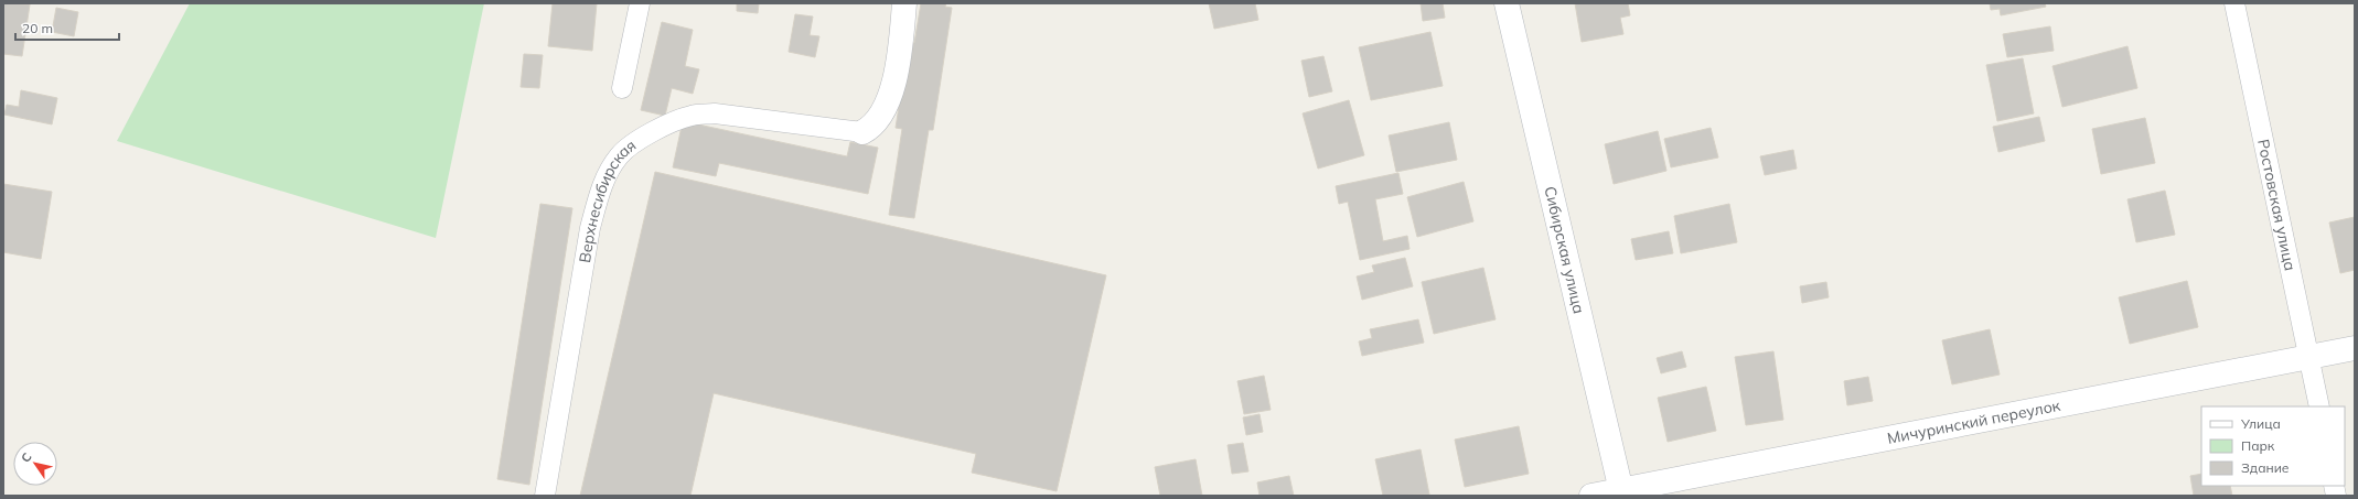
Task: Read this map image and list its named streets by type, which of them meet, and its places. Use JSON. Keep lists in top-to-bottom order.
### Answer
{
  "streets": {
    "street": ["Сибирская улица", "Мичуринский переулок"],
    "lane": ["Верхнесибирская", "Ростовская улица"]
  },
  "crossings": [
    ["Ростовская улица", "Мичуринский переулок"],
    ["Сибирская улица", "Мичуринский переулок"]
  ],
  "legend": ["Улица", "Парк", "Здание"],
  "scale_bar": "20 m",
  "north": "top left"
}
